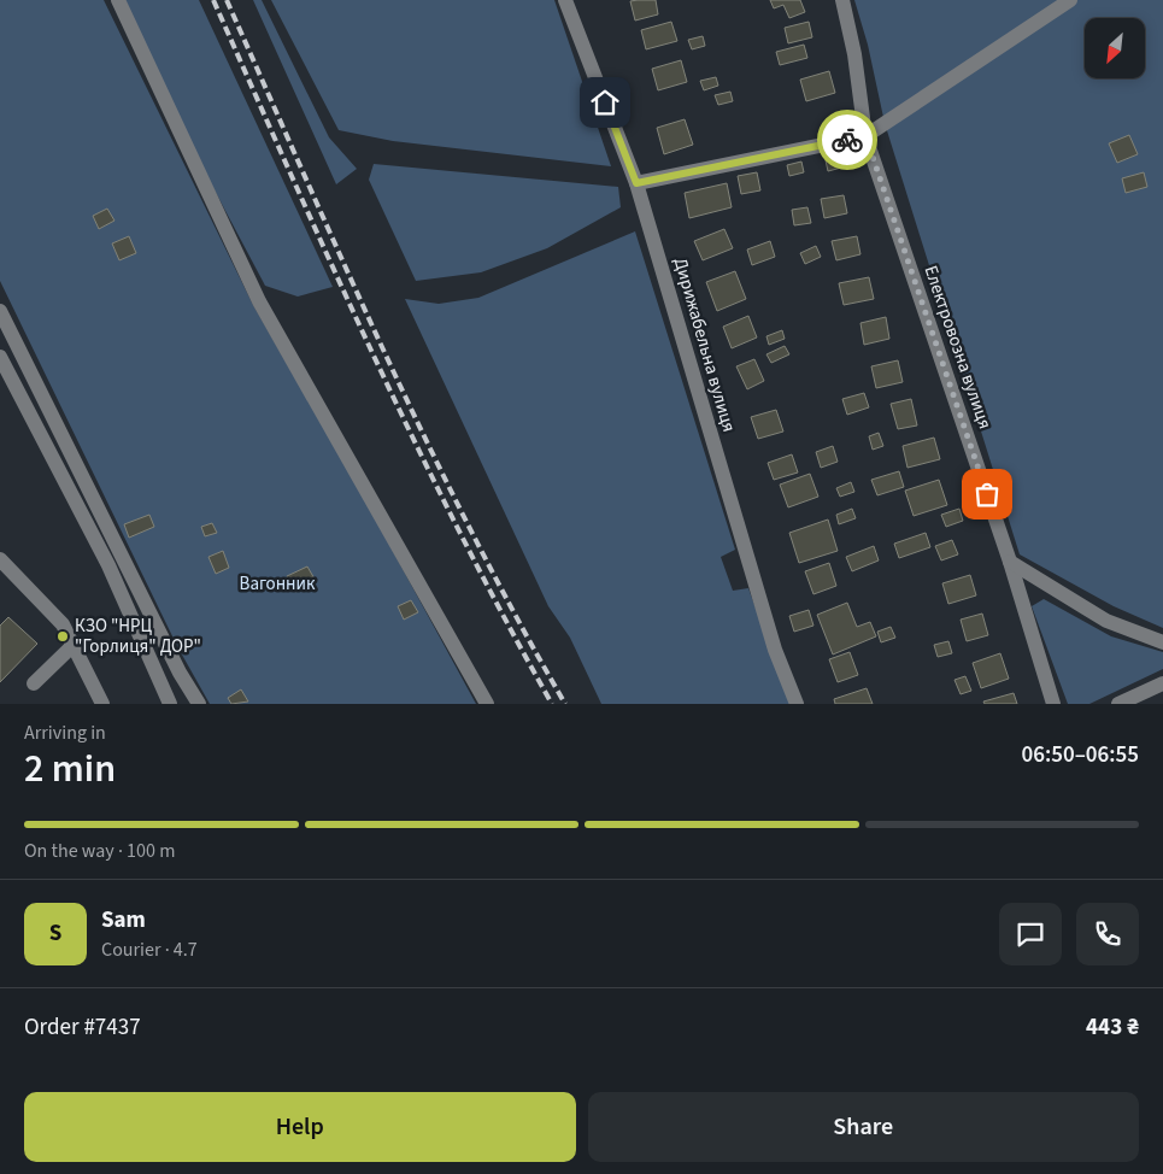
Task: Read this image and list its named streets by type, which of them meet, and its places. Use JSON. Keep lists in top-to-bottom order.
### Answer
{
  "streets": {
    "street": ["Дирижабельна вулиця", "Електровозна вулиця"]
  },
  "parks": ["Вагонник"],
  "places": ["КЗО \"НРЦ \"Горлиця\" ДОР\""],
  "north": "bottom left",
  "page": {
    "heading": ["2 min", "Arriving in", "06:50–06:55"],
    "panel": [
      "Sam",
      "Courier · 4.7",
      "Order #7437",
      "443 ₴"
    ],
    "bar": "On the way · 100 m",
    "round": "S",
    "buttons": ["Help", "Share"]
  }
}
